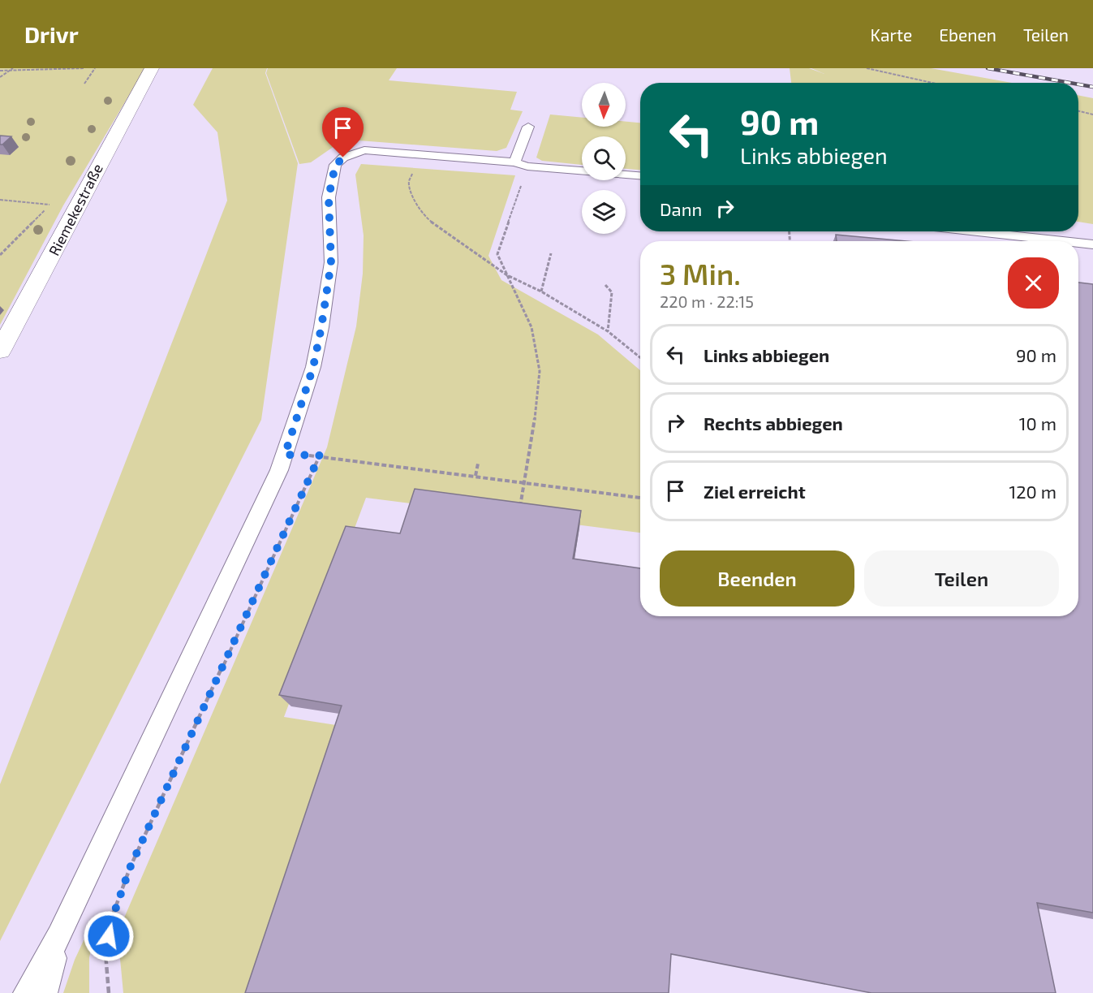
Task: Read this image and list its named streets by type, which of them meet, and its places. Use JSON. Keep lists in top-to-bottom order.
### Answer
{
  "streets": {
    "street": ["Riemekestraße"]
  },
  "north": "bottom",
  "page": {
    "header": "Drivr",
    "nav": ["Karte", "Ebenen", "Teilen"],
    "turn": ["90 m", "Links abbiegen"],
    "then": "Dann",
    "heading": ["3 Min.", "220 m · 22:15"],
    "list": [
      {
        "name": "Links abbiegen",
        "value": "90 m"
      },
      {
        "name": "Rechts abbiegen",
        "value": "10 m"
      },
      {
        "name": "Ziel erreicht",
        "value": "120 m"
      }
    ],
    "buttons": ["Beenden", "Teilen"]
  }
}
